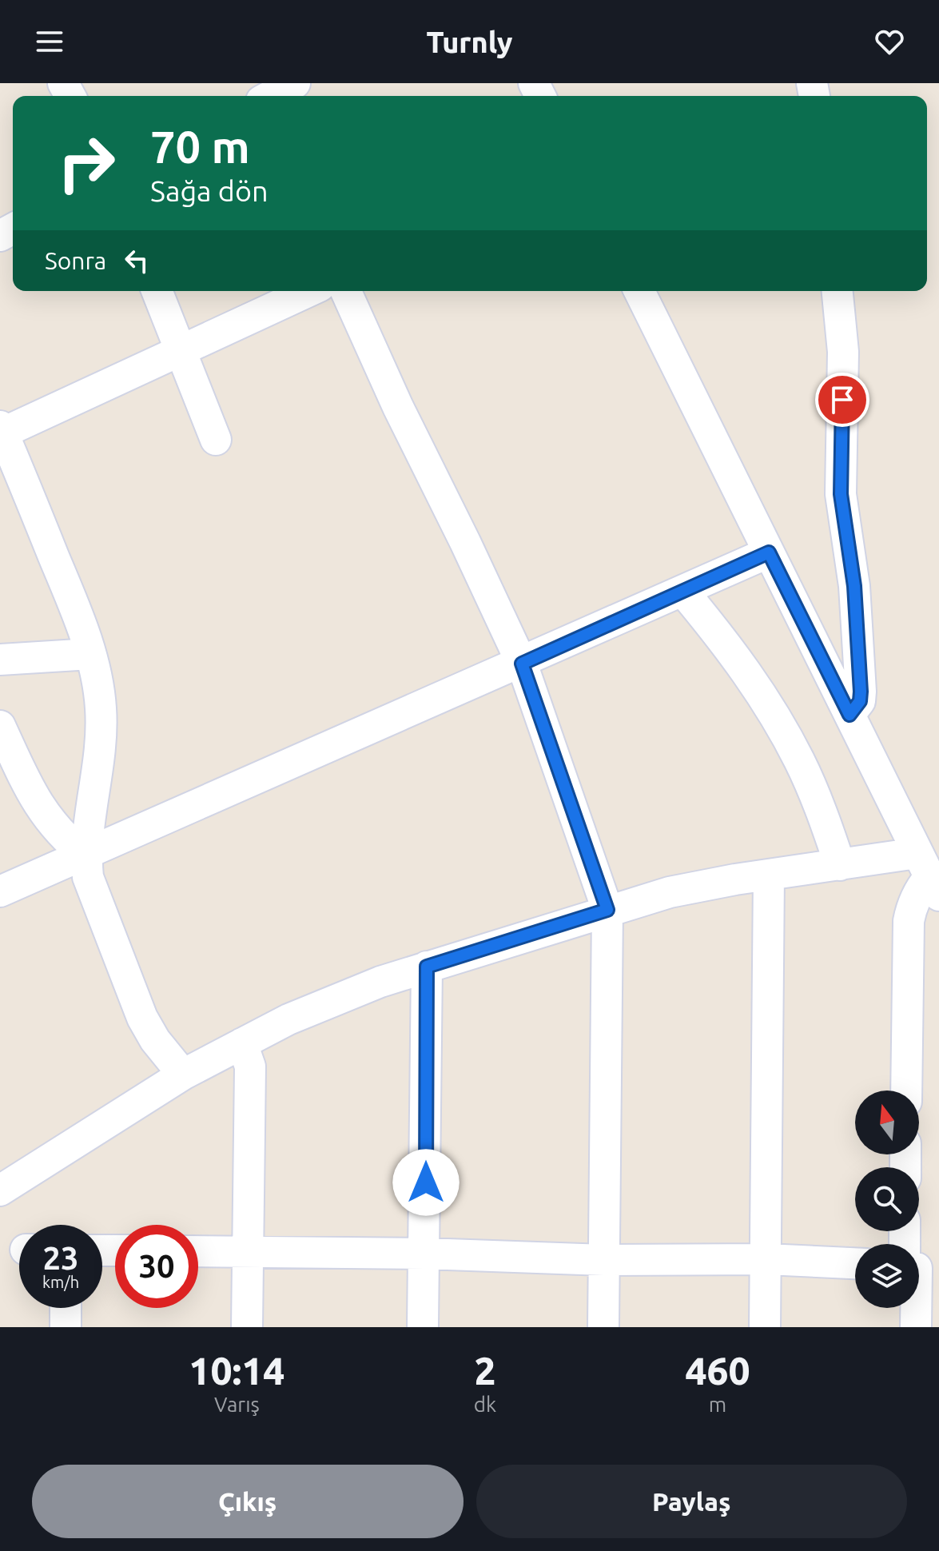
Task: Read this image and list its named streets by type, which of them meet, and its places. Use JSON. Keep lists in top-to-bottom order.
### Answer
{
  "north": "top",
  "page": {
    "header": "Turnly",
    "turn": ["70 m", "Sağa dön"],
    "then": "Sonra",
    "speed": "23 km/h",
    "limit": "30",
    "eta": [
      "10:14",
      "Varış",
      "2",
      "dk",
      "460",
      "m"
    ],
    "buttons": ["Çıkış", "Paylaş"]
  }
}
